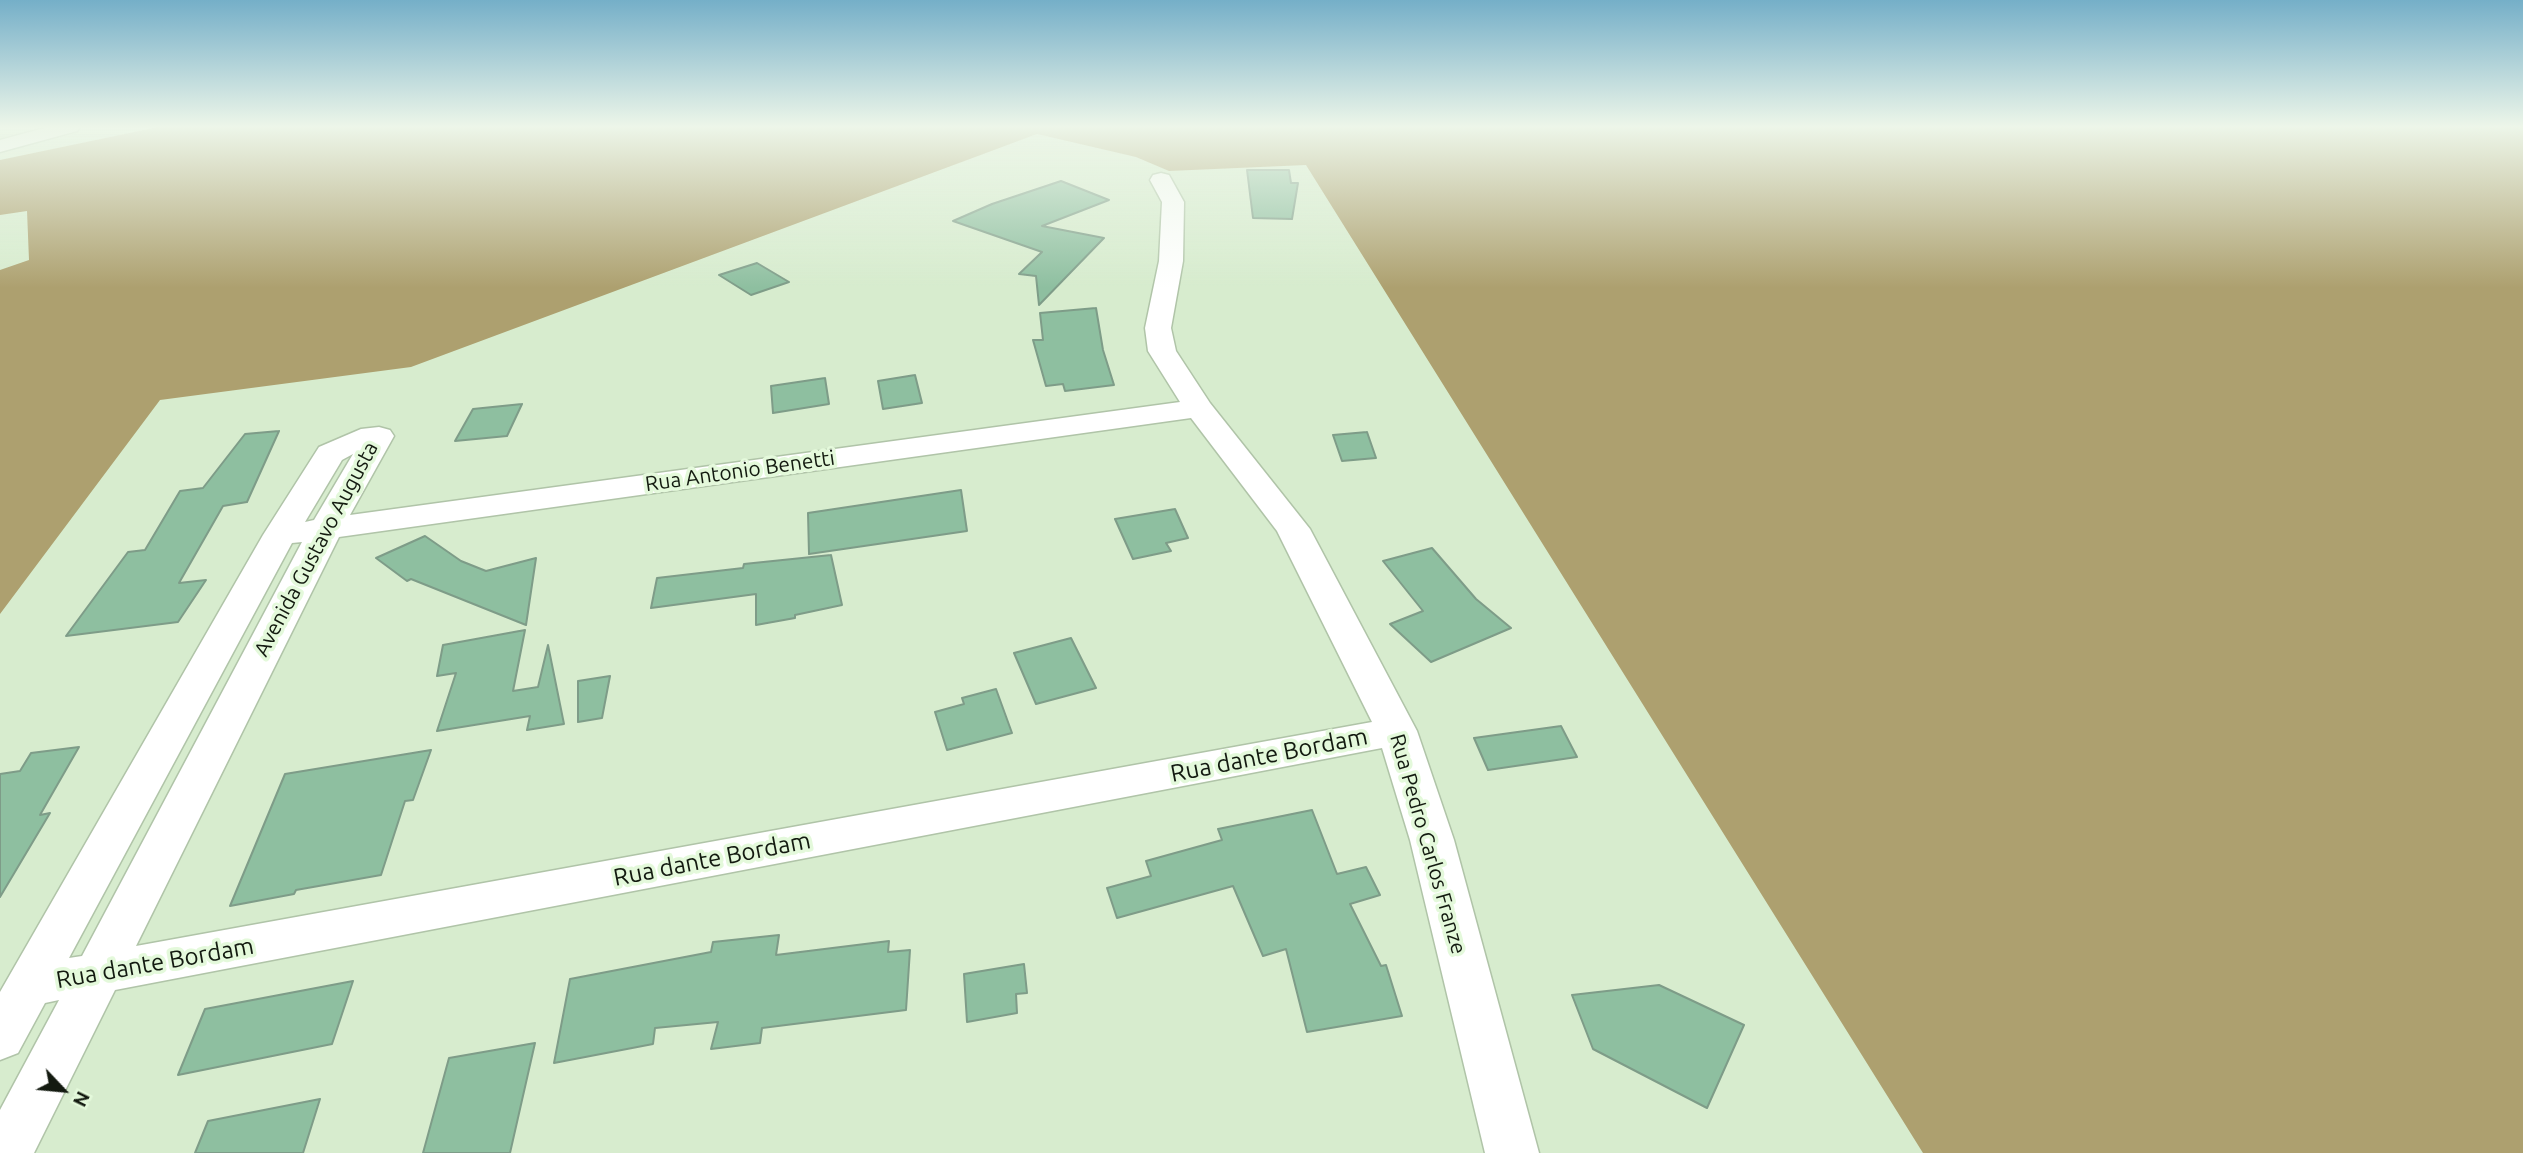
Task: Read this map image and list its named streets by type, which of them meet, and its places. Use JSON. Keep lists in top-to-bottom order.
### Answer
{
  "streets": {
    "street": [
      "Rua Antonio Benetti",
      "Avenida Gustavo Augusta",
      "Rua dante Bordam",
      "Rua Pedro Carlos Franze"
    ]
  },
  "crossings": [
    ["Rua Antonio Benetti", "Avenida Gustavo Augusta"],
    ["Rua Antonio Benetti", "Rua Pedro Carlos Franze"],
    ["Avenida Gustavo Augusta", "Rua dante Bordam"],
    ["Rua dante Bordam", "Rua Pedro Carlos Franze"]
  ],
  "north": "bottom right"
}
